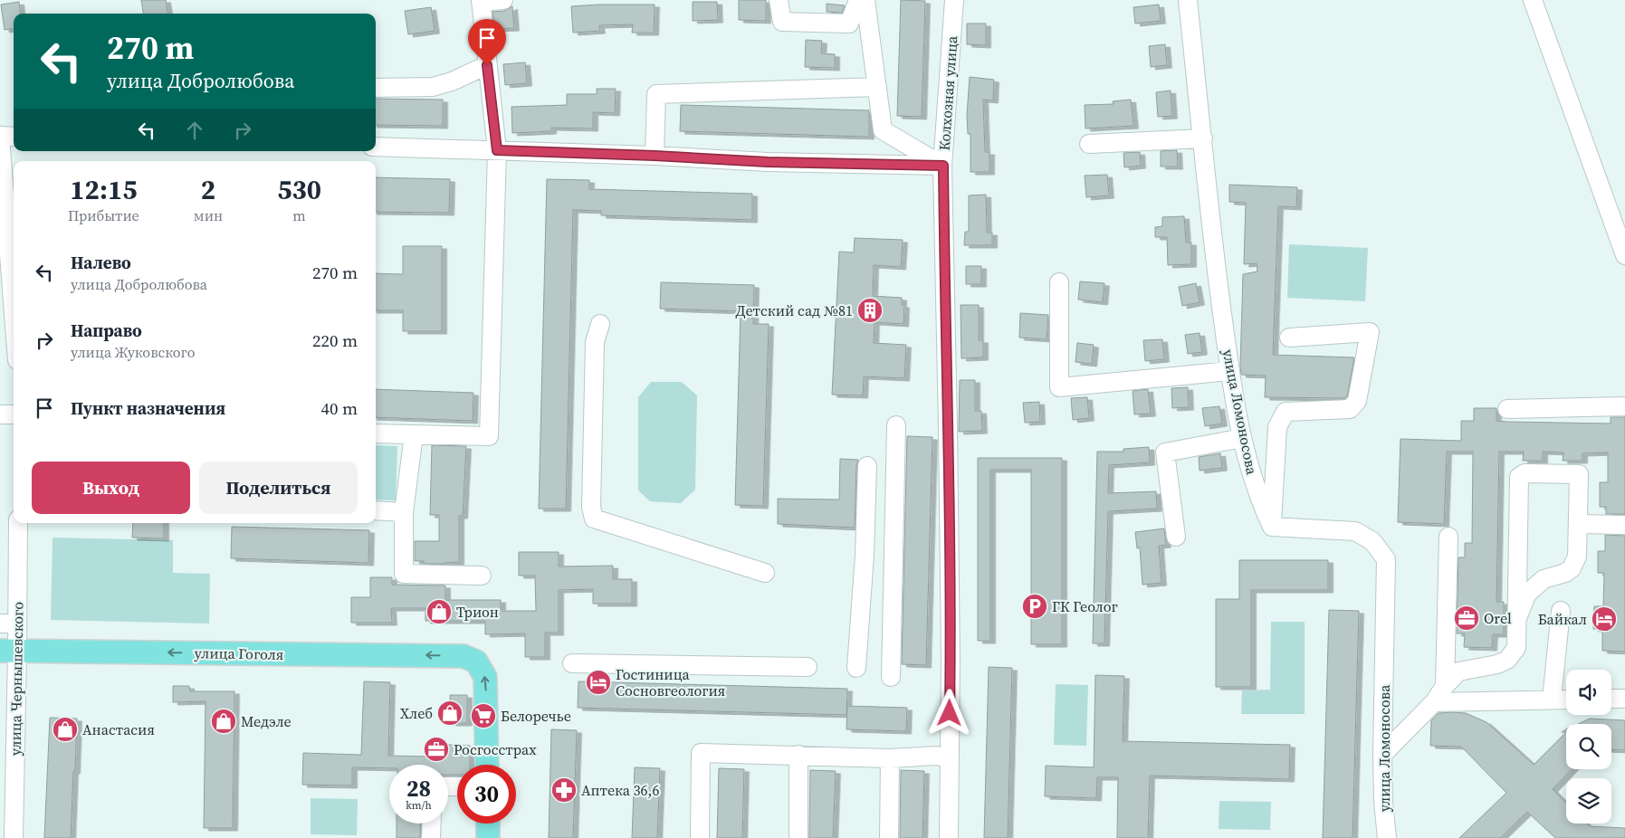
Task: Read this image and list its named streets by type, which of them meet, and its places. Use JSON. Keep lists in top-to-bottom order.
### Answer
{
  "streets": {
    "main road": ["улица Гоголя"],
    "street": ["Колхозная улица", "улица Ломоносова", "улица Чернышевского"]
  },
  "crossings": [
    ["улица Гоголя", "улица Чернышевского"]
  ],
  "one_way": ["улица Гоголя"],
  "places": {
    "building": ["Детский сад №81"],
    "parking": ["ГК Геолог"],
    "shop": [
      "Трион",
      "Хлеб",
      "Медэле",
      "Анастасия"
    ],
    "office": ["Orel", "Росгосстрах"],
    "hotel": ["Байкал", "Гостиница Сосновгеология"],
    "supermarket": ["Белоречье"],
    "pharmacy": ["Аптека 36,6"]
  },
  "page": {
    "turn": ["270 m", "улица Добролюбова"],
    "eta": [
      "12:15",
      "Прибытие",
      "2",
      "мин",
      "530",
      "m"
    ],
    "list": [
      {
        "name": "Налево",
        "note": "улица Добролюбова",
        "value": "270 m"
      },
      {
        "name": "Направо",
        "note": "улица Жуковского",
        "value": "220 m"
      },
      {
        "name": "Пункт назначения",
        "value": "40 m"
      }
    ],
    "buttons": ["Выход", "Поделиться"],
    "speed": "28 km/h",
    "limit": "30"
  }
}
